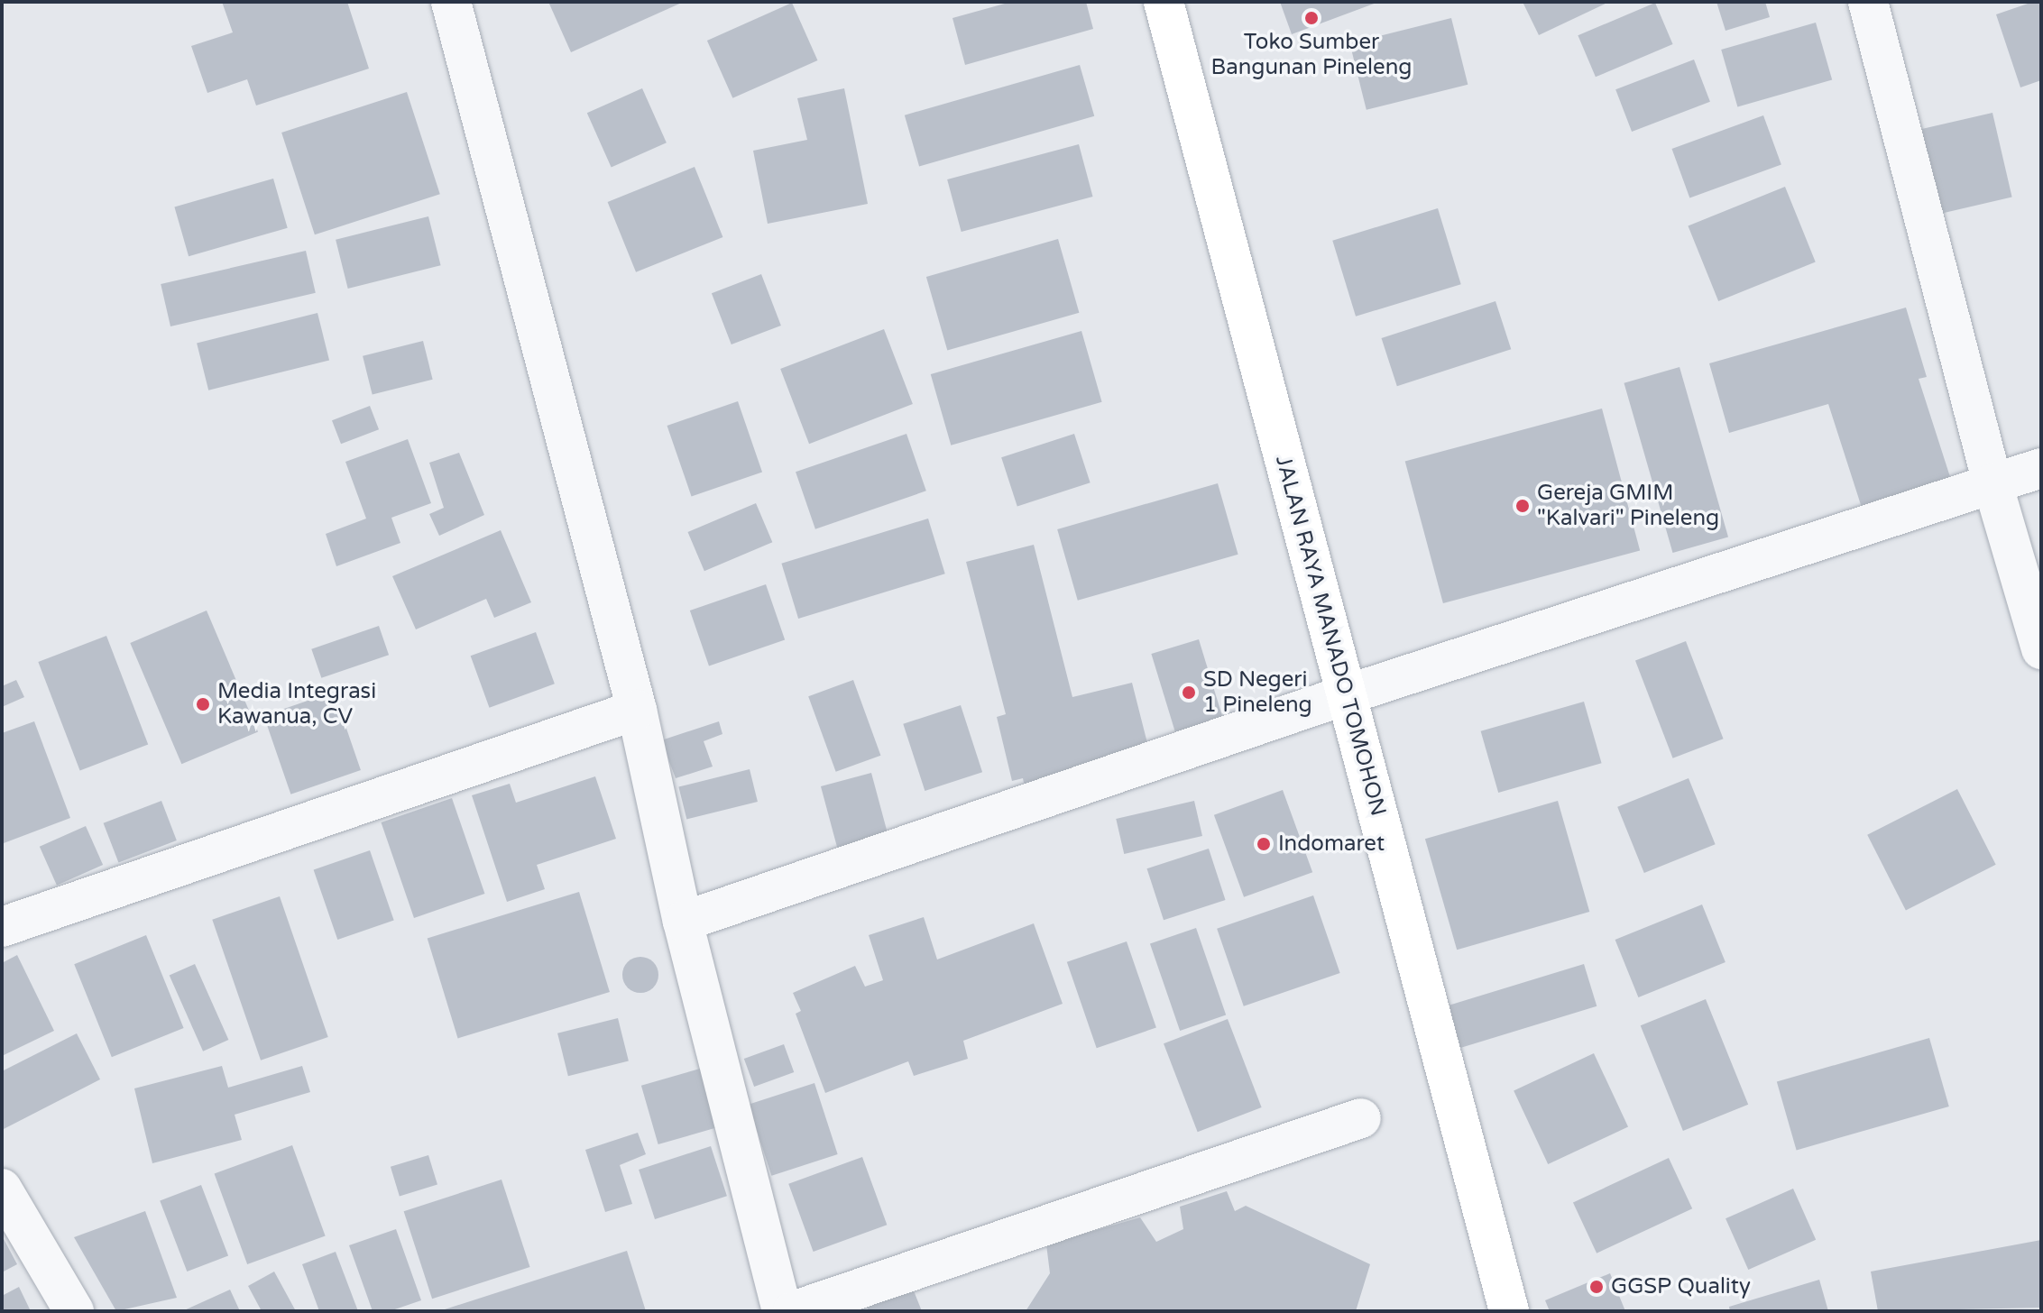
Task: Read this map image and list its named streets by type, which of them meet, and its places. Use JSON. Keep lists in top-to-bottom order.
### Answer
{
  "streets": {
    "highway": ["JALAN RAYA MANADO TOMOHON"]
  },
  "places": [
    "Toko Sumber Bangunan Pineleng",
    "Gereja GMIM \"Kalvari\" Pineleng",
    "SD Negeri 1 Pineleng",
    "Media Integrasi Kawanua, CV",
    "Indomaret",
    "GGSP Quality"
  ]
}
